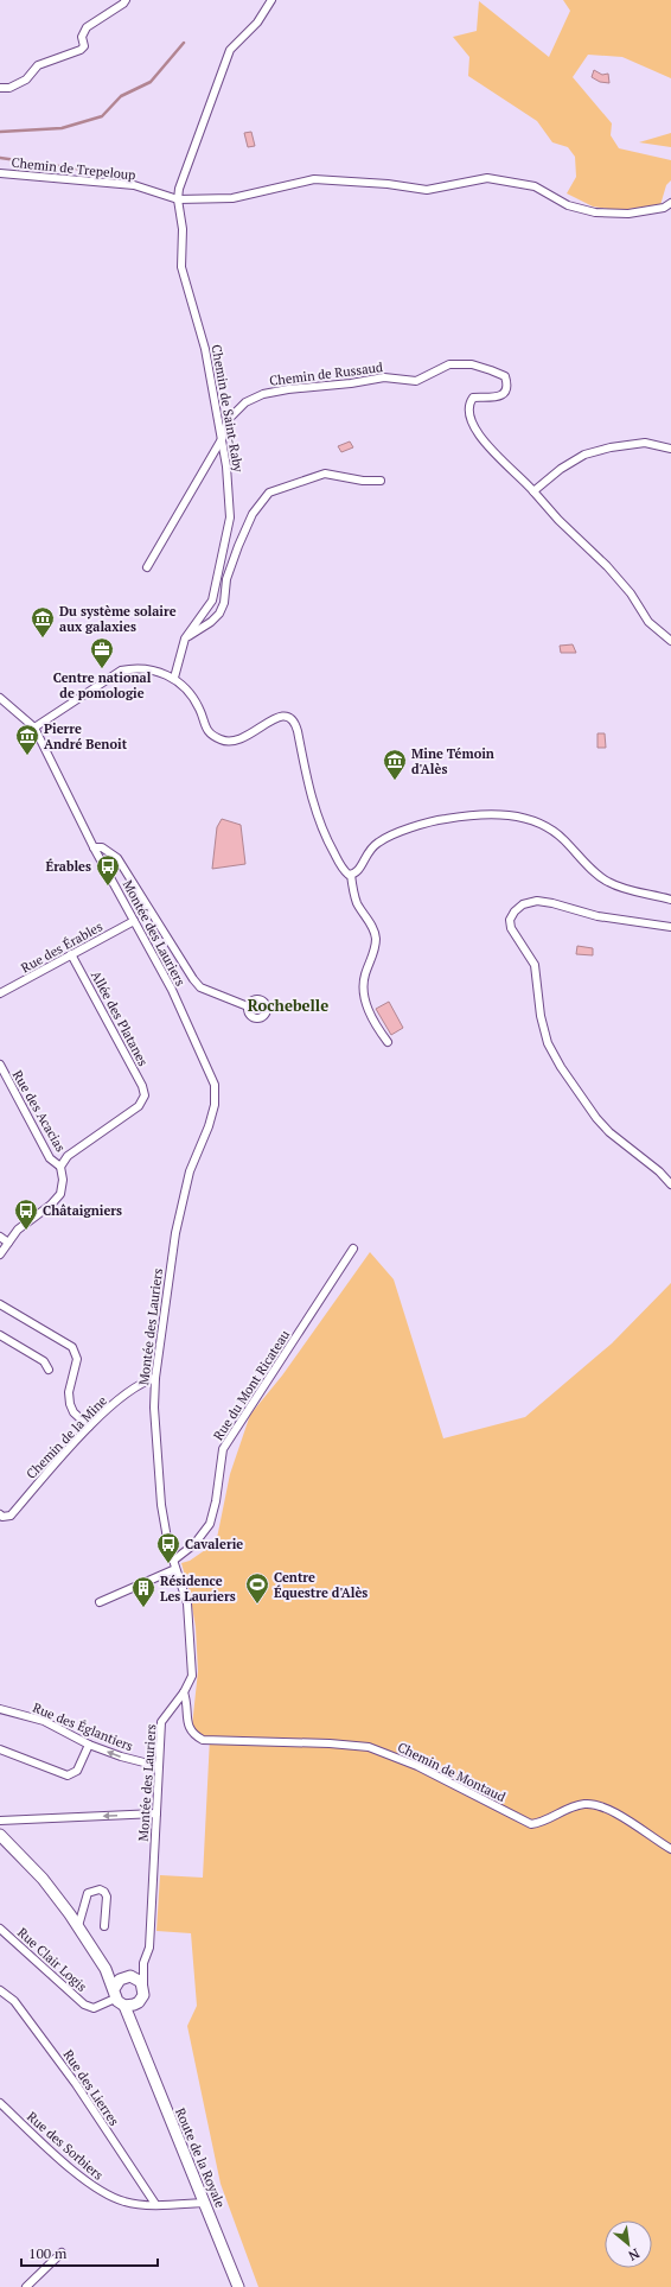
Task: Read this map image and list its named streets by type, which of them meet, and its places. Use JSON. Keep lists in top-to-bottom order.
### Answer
{
  "streets": {
    "main road": ["Route de la Royale"],
    "street": [
      "Chemin de Trepeloup",
      "Chemin de Russaud",
      "Chemin de Saint-Raby",
      "Montée des Lauriers",
      "Rue des Érables",
      "Allée des Platanes",
      "Rue des Acacias",
      "Rue du Mont Ricateau",
      "Chemin de la Mine",
      "Rue des Églantiers",
      "Chemin de Montaud",
      "Rue Clair Logis",
      "Rue des Lierres",
      "Rue des Sorbiers"
    ]
  },
  "crossings": [
    ["Chemin de Trepeloup", "Chemin de Saint-Raby"],
    ["Chemin de Russaud", "Chemin de Saint-Raby"],
    ["Montée des Lauriers", "Rue des Érables"],
    ["Montée des Lauriers", "Rue du Mont Ricateau"],
    ["Montée des Lauriers", "Chemin de la Mine"],
    ["Montée des Lauriers", "Rue des Églantiers"],
    ["Montée des Lauriers", "Chemin de Montaud"],
    ["Montée des Lauriers", "Rue Clair Logis"],
    ["Montée des Lauriers", "Route de la Royale"],
    ["Rue des Érables", "Allée des Platanes"],
    ["Allée des Platanes", "Rue des Acacias"],
    ["Rue Clair Logis", "Route de la Royale"],
    ["Rue des Lierres", "Rue des Sorbiers"],
    ["Rue des Sorbiers", "Route de la Royale"]
  ],
  "districts": ["Rochebelle"],
  "places": {
    "museum": ["Du système solaire aux galaxies", "Pierre André Benoit", "Mine Témoin d'Alès"],
    "office": ["Centre national de pomologie"],
    "bus stop": ["Érables", "Châtaigniers", "Cavalerie"],
    "sports": ["Centre Équestre d'Alès"],
    "building": ["Résidence Les Lauriers"]
  },
  "scale_bar": "100 m",
  "north": "bottom right"
}
